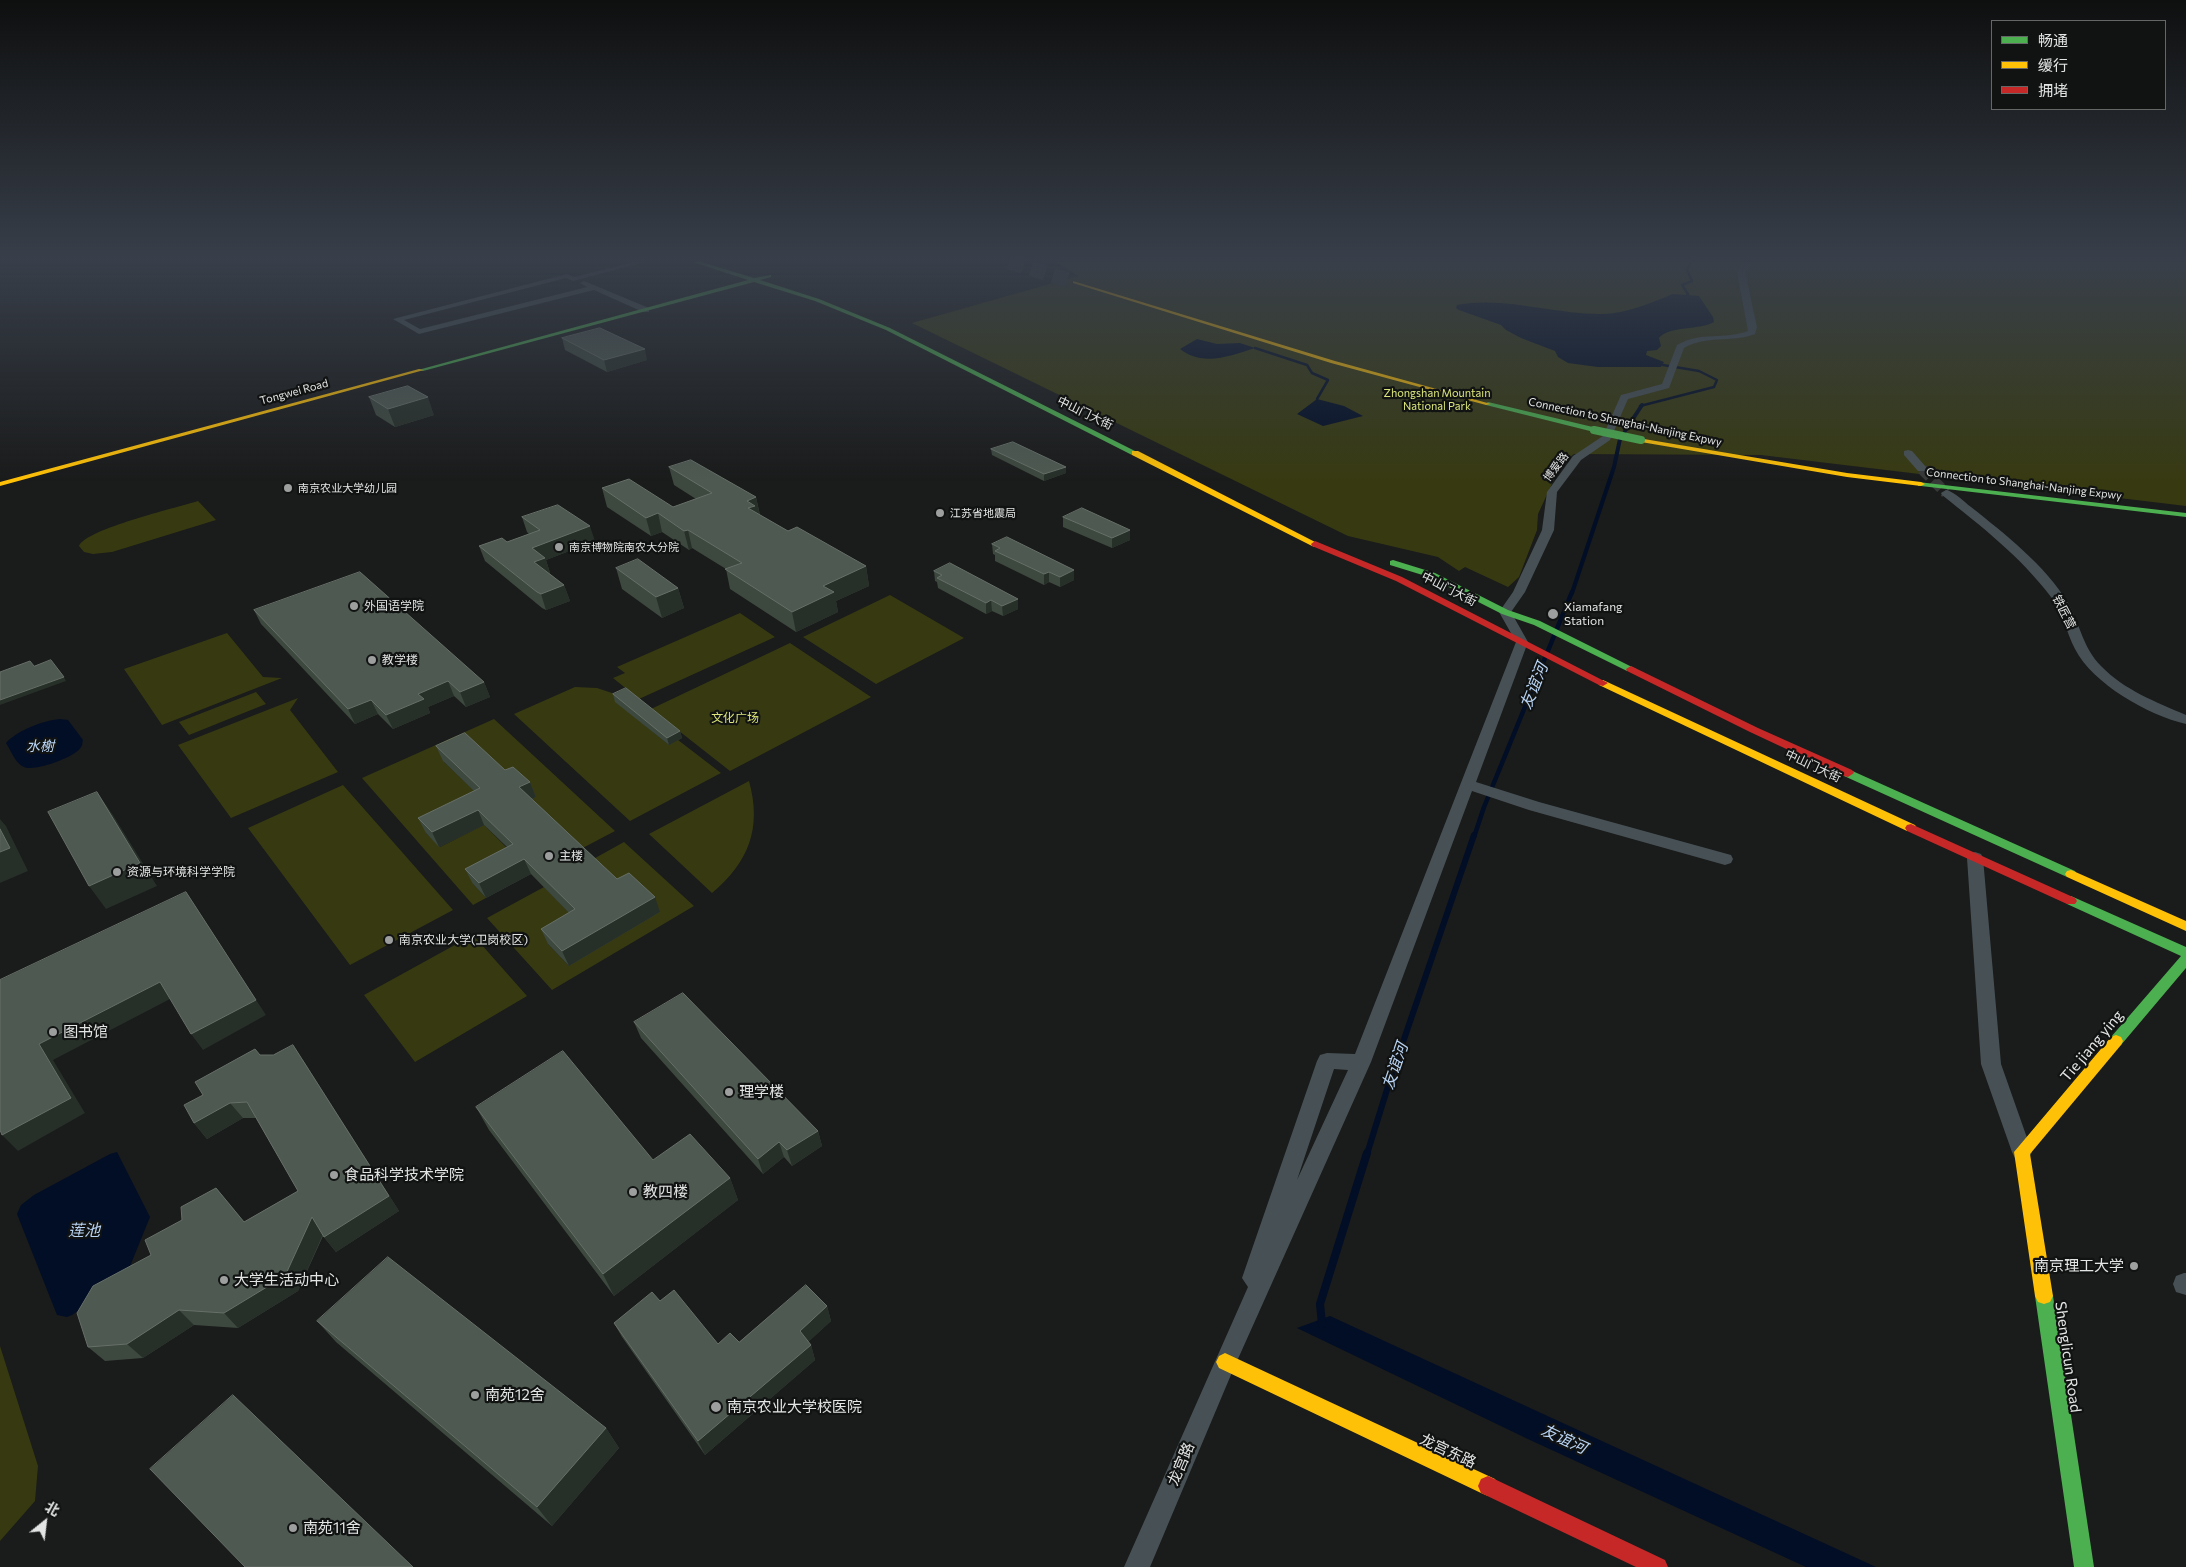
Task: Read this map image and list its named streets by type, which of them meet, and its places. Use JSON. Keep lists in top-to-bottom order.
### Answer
{
  "streets": {
    "main road": [
      "Tongwei Road",
      "中山门大街",
      "Connection to Shanghai-Nanjing Expwy",
      "Tie jiang ying",
      "Shenglicun Road",
      "龙宫东路"
    ],
    "street": ["博爱路", "铁匠营", "龙宫路"]
  },
  "crossings": [
    ["中山门大街", "博爱路"],
    ["Tie jiang ying", "Shenglicun Road"],
    ["龙宫东路", "龙宫路"]
  ],
  "water": ["友谊河", "水榭", "莲池"],
  "parks": ["Zhongshan Mountain National Park", "文化广场"],
  "places": [
    "南京农业大学幼儿园",
    "江苏省地震局",
    "南京博物院南农大分院",
    "外国语学院",
    "Xiamafang Station",
    "教学楼",
    "主楼",
    "资源与环境科学学院",
    "南京农业大学(卫岗校区)",
    "图书馆",
    "理学楼",
    "食品科学技术学院",
    "教四楼",
    "南京理工大学",
    "大学生活动中心",
    "南苑12舍",
    "南京农业大学校医院",
    "南苑11舍"
  ],
  "legend": ["畅通", "缓行", "拥堵"],
  "north": "top right"
}
